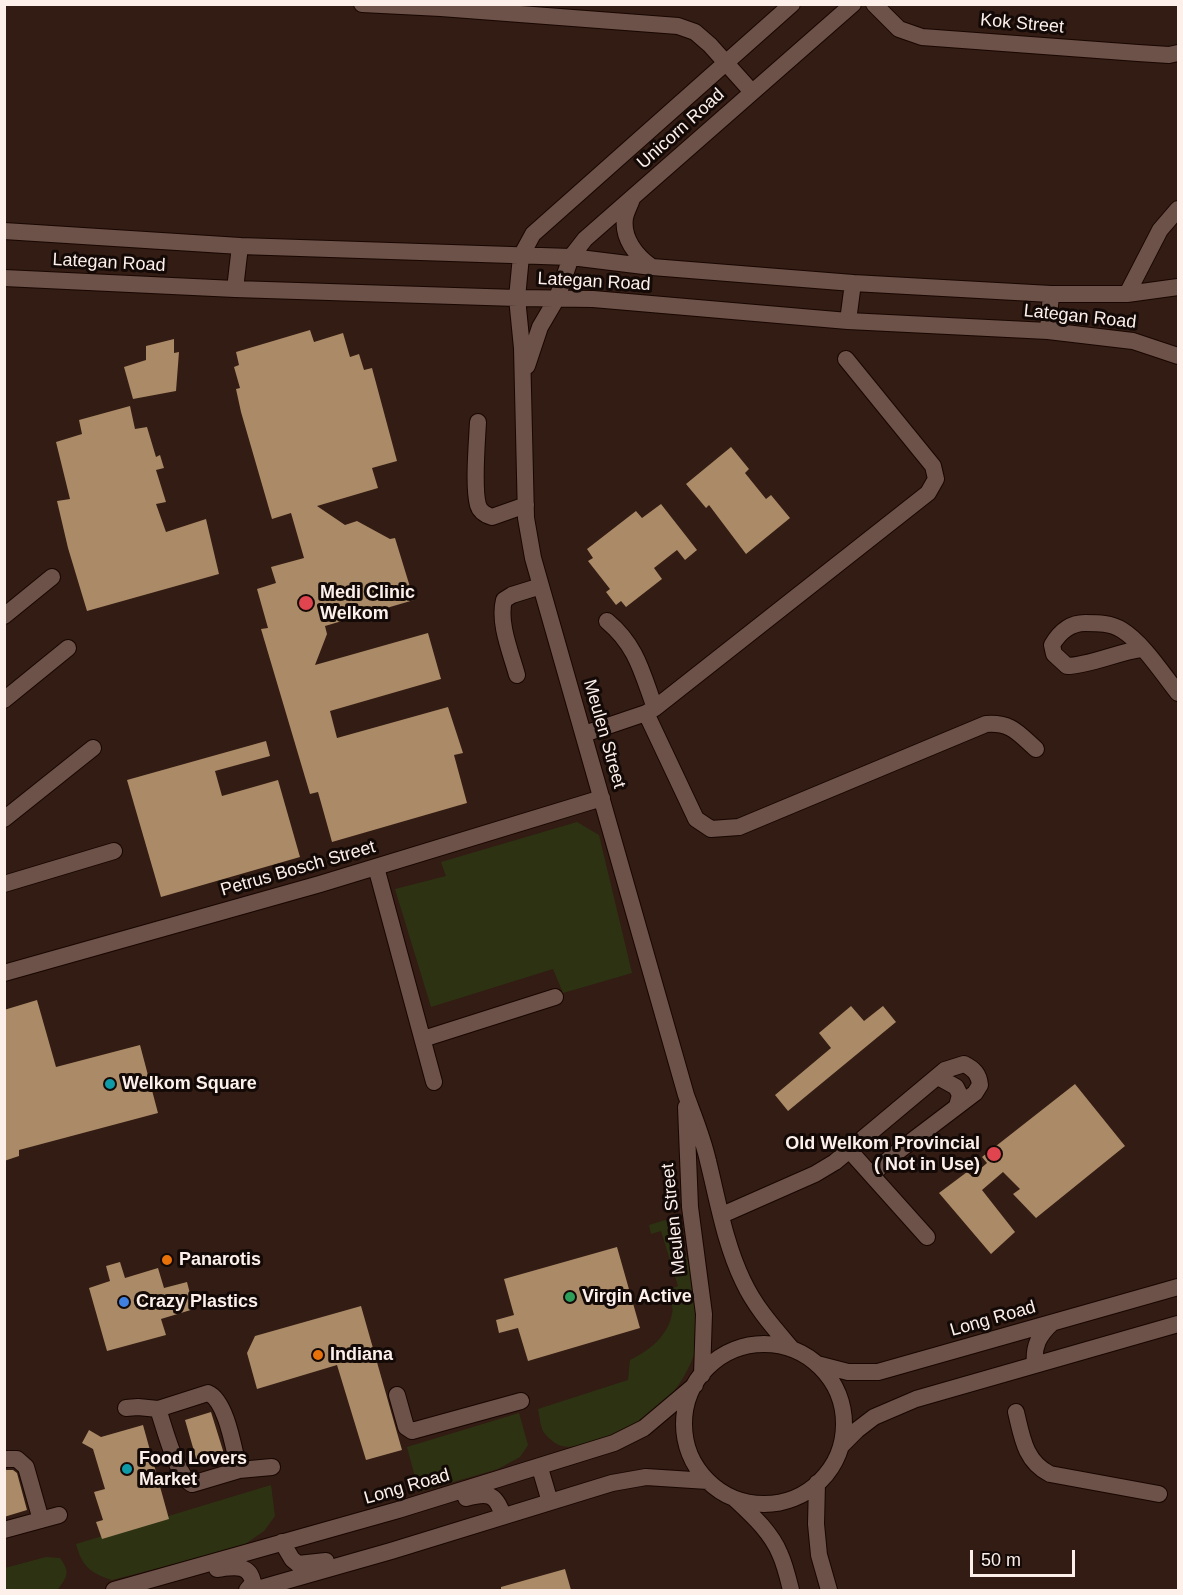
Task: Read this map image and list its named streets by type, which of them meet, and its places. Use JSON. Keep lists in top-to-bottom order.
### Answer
{
  "streets": {
    "street": [
      "Kok Street",
      "Unicorn Road",
      "Lategan Road",
      "Meulen Street",
      "Petrus Bosch Street",
      "Long Road"
    ]
  },
  "crossings": [
    ["Unicorn Road", "Lategan Road"],
    ["Unicorn Road", "Meulen Street"],
    ["Lategan Road", "Meulen Street"],
    ["Meulen Street", "Petrus Bosch Street"],
    ["Meulen Street", "Long Road"]
  ],
  "places": [
    "Medi Clinic Welkom",
    "Welkom Square",
    "Old Welkom Provincial ( Not in Use)",
    "Panarotis",
    "Virgin Active",
    "Crazy Plastics",
    "Indiana",
    "Food Lovers Market"
  ],
  "scale_bar": "50 m"
}
